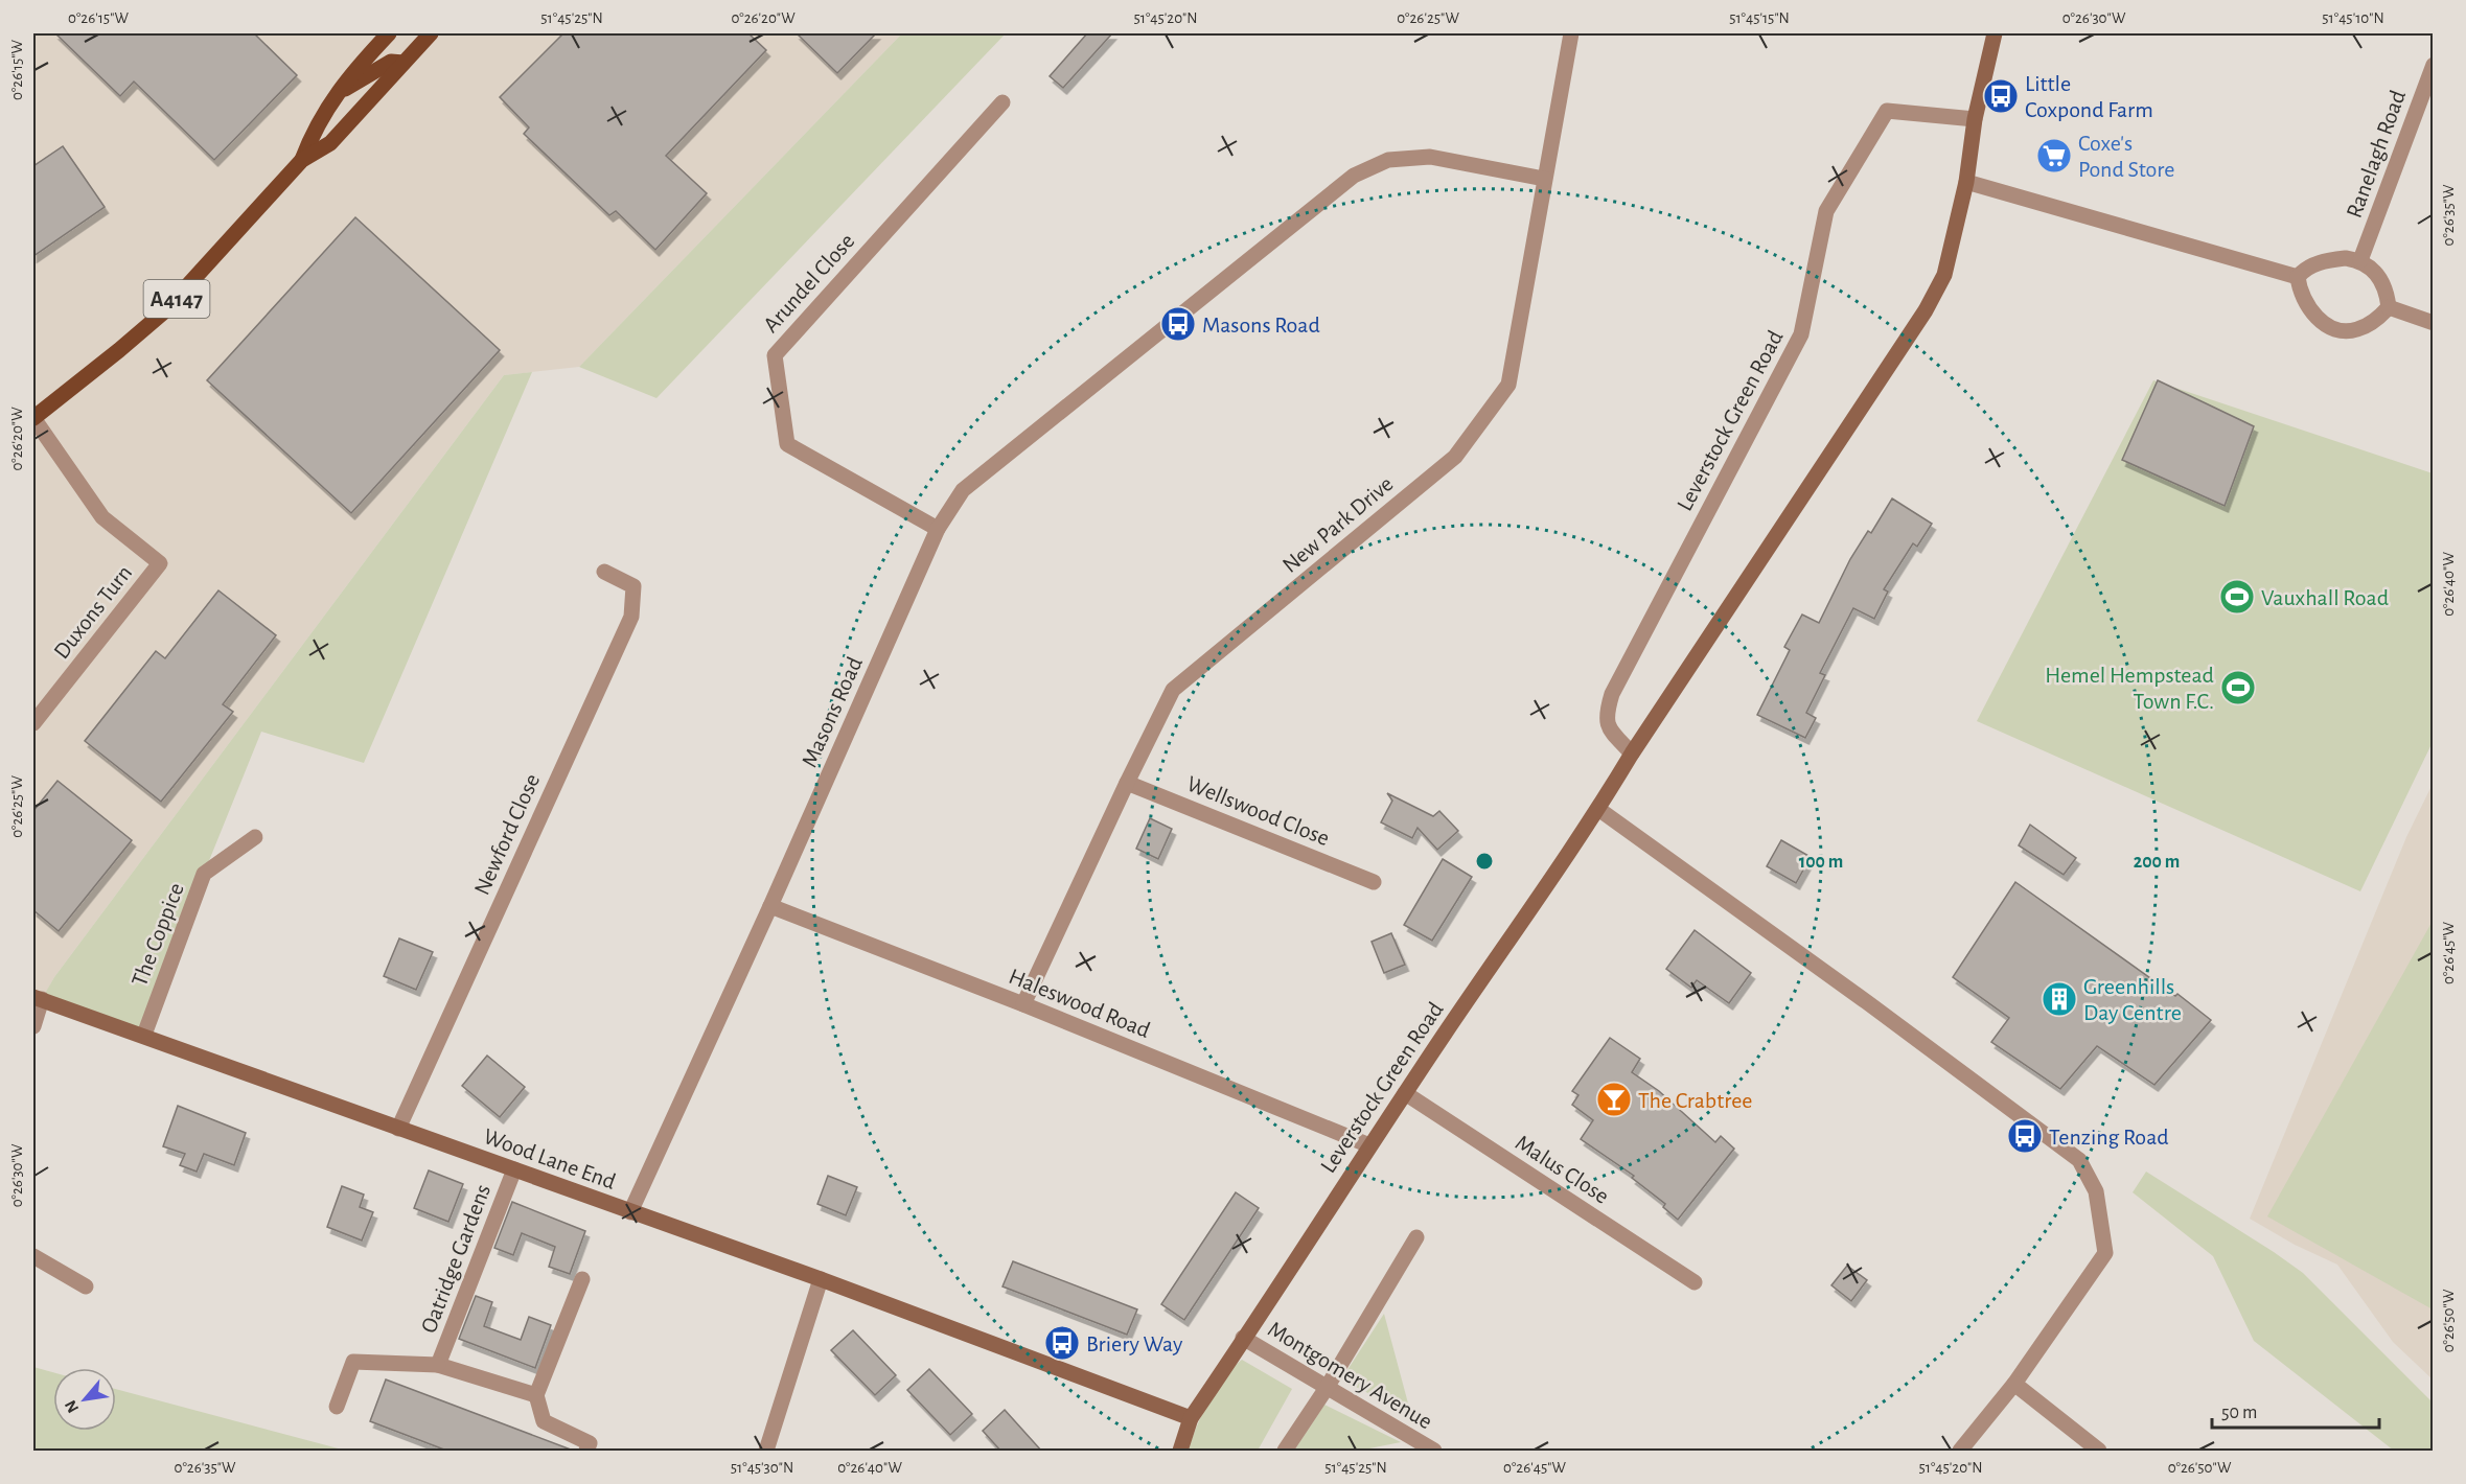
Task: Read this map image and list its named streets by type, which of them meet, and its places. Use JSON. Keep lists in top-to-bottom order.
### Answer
{
  "streets": {
    "main road": ["A4147"],
    "street": [
      "Ranelagh Road",
      "Arundel Close",
      "Leverstock Green Road",
      "New Park Drive",
      "Duxons Turn",
      "Masons Road",
      "Wellswood Close",
      "Newford Close",
      "The Coppice",
      "Haleswood Road",
      "Wood Lane End",
      "Malus Close",
      "Oatridge Gardens",
      "Montgomery Avenue"
    ]
  },
  "crossings": [
    ["Arundel Close", "Masons Road"],
    ["A4147", "Duxons Turn"],
    ["Leverstock Green Road", "Haleswood Road"],
    ["Leverstock Green Road", "Wood Lane End"],
    ["Leverstock Green Road", "Malus Close"],
    ["Leverstock Green Road", "Montgomery Avenue"],
    ["New Park Drive", "Masons Road"],
    ["New Park Drive", "Wellswood Close"],
    ["New Park Drive", "Haleswood Road"],
    ["Masons Road", "Haleswood Road"],
    ["Masons Road", "Wood Lane End"],
    ["Newford Close", "Wood Lane End"],
    ["The Coppice", "Wood Lane End"],
    ["Wood Lane End", "Oatridge Gardens"]
  ],
  "places": {
    "bus stop": [
      "Little Coxpond Farm",
      "Masons Road",
      "Tenzing Road",
      "Briery Way"
    ],
    "supermarket": ["Coxe's Pond Store"],
    "sports": ["Vauxhall Road", "Hemel Hempstead Town F.C."],
    "building": ["Greenhills Day Centre"],
    "bar": ["The Crabtree"]
  },
  "scale_bar": "50 m",
  "north": "bottom left",
  "coordinates": [
    "0°26'15\"W",
    "51°45'25\"N",
    "0°26'20\"W",
    "51°45'20\"N",
    "0°26'25\"W",
    "51°45'15\"N",
    "0°26'30\"W",
    "51°45'10\"N",
    "0°26'35\"W",
    "0°26'40\"W",
    "0°26'45\"W",
    "0°26'50\"W",
    "51°45'30\"N"
  ],
  "rings": ["100 m", "200 m"]
}
